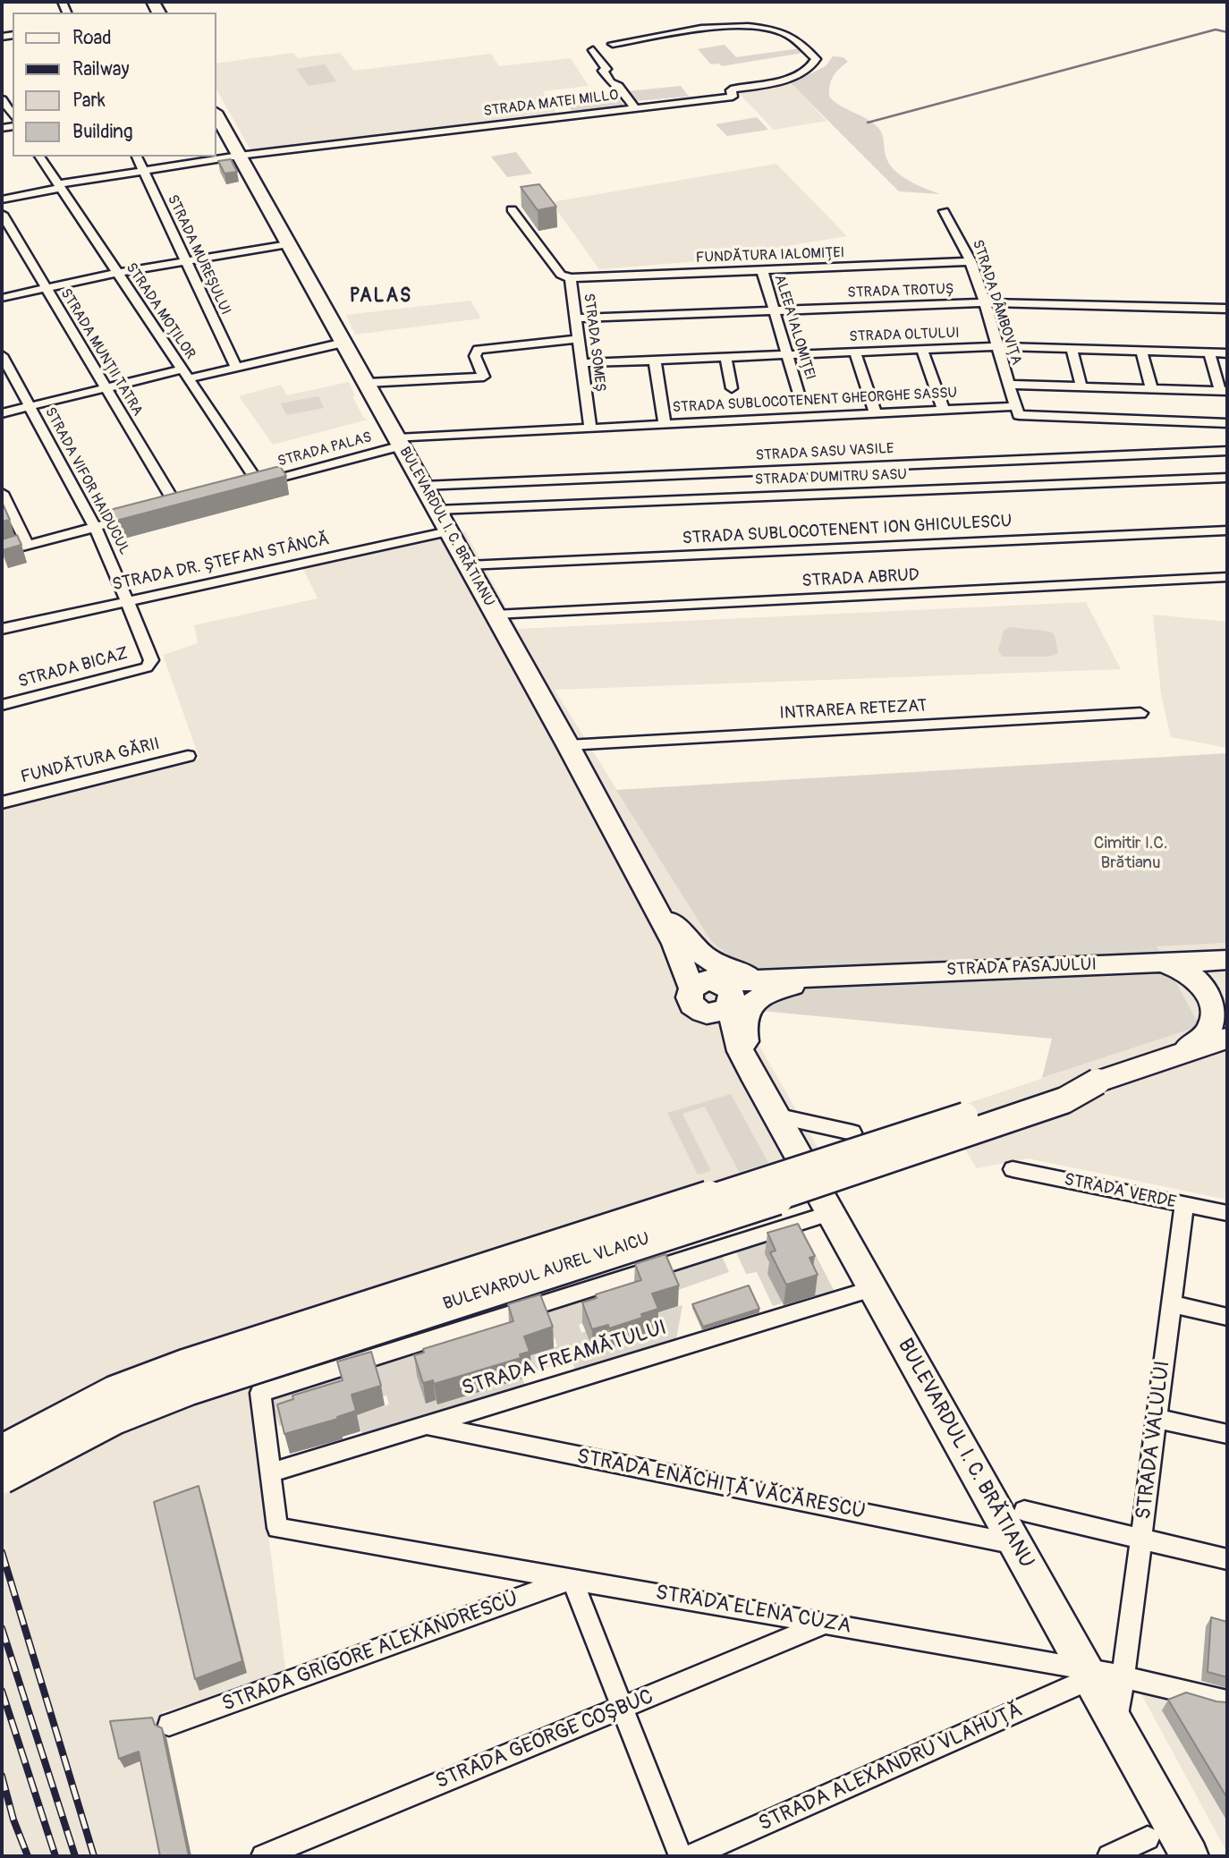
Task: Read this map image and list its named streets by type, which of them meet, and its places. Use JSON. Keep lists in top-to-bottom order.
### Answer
{
  "streets": {
    "main road": ["BULEVARDUL I. C. BRĂTIANU", "STRADA PASAJULUI", "BULEVARDUL AUREL VLAICU"],
    "street": [
      "STRADA MATEI MILLO",
      "STRADA MUREȘULUI",
      "FUNDĂTURA IALOMIȚEI",
      "STRADA TROTUȘ",
      "STRADA DÂMBOVIȚA",
      "STRADA MOȚILOR",
      "ALEEA IALOMIȚEI",
      "STRADA OLTULUI",
      "STRADA SOMEȘ",
      "STRADA MUNȚII TATRA",
      "STRADA SUBLOCOTENENT GHEORGHE SASSU",
      "STRADA PALAS",
      "STRADA SASU VASILE",
      "STRADA DUMITRU SASU",
      "STRADA VIFOR HAIDUCUL",
      "STRADA SUBLOCOTENENT ION GHICULESCU",
      "STRADA DR. ȘTEFAN STÂNCĂ",
      "STRADA ABRUD",
      "STRADA BICAZ",
      "INTRAREA RETEZAT",
      "FUNDĂTURA GĂRII",
      "STRADA VERDE",
      "STRADA FREAMĂTULUI",
      "STRADA VALULUI",
      "STRADA ENĂCHIȚĂ VĂCĂRESCU",
      "STRADA ELENA CUZA",
      "STRADA GRIGORE ALEXANDRESCU",
      "STRADA GEORGE COȘBUC",
      "STRADA ALEXANDRU VLAHUȚĂ"
    ]
  },
  "crossings": [
    ["STRADA MATEI MILLO", "STRADA MUREȘULUI"],
    ["STRADA MATEI MILLO", "STRADA MOȚILOR"],
    ["STRADA MATEI MILLO", "BULEVARDUL I. C. BRĂTIANU"],
    ["FUNDĂTURA IALOMIȚEI", "STRADA DÂMBOVIȚA"],
    ["FUNDĂTURA IALOMIȚEI", "ALEEA IALOMIȚEI"],
    ["FUNDĂTURA IALOMIȚEI", "STRADA SOMEȘ"],
    ["STRADA TROTUȘ", "STRADA DÂMBOVIȚA"],
    ["STRADA TROTUȘ", "ALEEA IALOMIȚEI"],
    ["STRADA TROTUȘ", "STRADA SOMEȘ"],
    ["STRADA DÂMBOVIȚA", "STRADA OLTULUI"],
    ["STRADA DÂMBOVIȚA", "STRADA SUBLOCOTENENT GHEORGHE SASSU"],
    ["STRADA MOȚILOR", "STRADA PALAS"],
    ["ALEEA IALOMIȚEI", "STRADA OLTULUI"],
    ["STRADA OLTULUI", "STRADA SOMEȘ"],
    ["STRADA SOMEȘ", "STRADA SUBLOCOTENENT GHEORGHE SASSU"],
    ["STRADA SUBLOCOTENENT GHEORGHE SASSU", "STRADA PALAS"],
    ["STRADA SUBLOCOTENENT GHEORGHE SASSU", "BULEVARDUL I. C. BRĂTIANU"],
    ["STRADA PALAS", "BULEVARDUL I. C. BRĂTIANU"],
    ["STRADA SASU VASILE", "BULEVARDUL I. C. BRĂTIANU"],
    ["STRADA DUMITRU SASU", "BULEVARDUL I. C. BRĂTIANU"],
    ["STRADA VIFOR HAIDUCUL", "STRADA DR. ȘTEFAN STÂNCĂ"],
    ["STRADA VIFOR HAIDUCUL", "STRADA BICAZ"],
    ["BULEVARDUL I. C. BRĂTIANU", "STRADA SUBLOCOTENENT ION GHICULESCU"],
    ["BULEVARDUL I. C. BRĂTIANU", "STRADA DR. ȘTEFAN STÂNCĂ"],
    ["BULEVARDUL I. C. BRĂTIANU", "STRADA ABRUD"],
    ["BULEVARDUL I. C. BRĂTIANU", "INTRAREA RETEZAT"],
    ["BULEVARDUL I. C. BRĂTIANU", "STRADA PASAJULUI"],
    ["BULEVARDUL I. C. BRĂTIANU", "STRADA FREAMĂTULUI"],
    ["BULEVARDUL I. C. BRĂTIANU", "STRADA VALULUI"],
    ["BULEVARDUL I. C. BRĂTIANU", "STRADA ENĂCHIȚĂ VĂCĂRESCU"],
    ["BULEVARDUL I. C. BRĂTIANU", "STRADA ELENA CUZA"],
    ["BULEVARDUL I. C. BRĂTIANU", "STRADA ALEXANDRU VLAHUȚĂ"],
    ["STRADA VERDE", "STRADA VALULUI"],
    ["STRADA FREAMĂTULUI", "STRADA ENĂCHIȚĂ VĂCĂRESCU"],
    ["STRADA FREAMĂTULUI", "STRADA ELENA CUZA"],
    ["STRADA VALULUI", "STRADA ELENA CUZA"],
    ["STRADA VALULUI", "STRADA ALEXANDRU VLAHUȚĂ"],
    ["STRADA ELENA CUZA", "STRADA GRIGORE ALEXANDRESCU"],
    ["STRADA ELENA CUZA", "STRADA GEORGE COȘBUC"],
    ["STRADA ELENA CUZA", "STRADA ALEXANDRU VLAHUȚĂ"]
  ],
  "districts": ["PALAS"],
  "parks": ["Cimitir I.C. Brătianu"],
  "legend": [
    "Road",
    "Railway",
    "Park",
    "Building"
  ]
}
